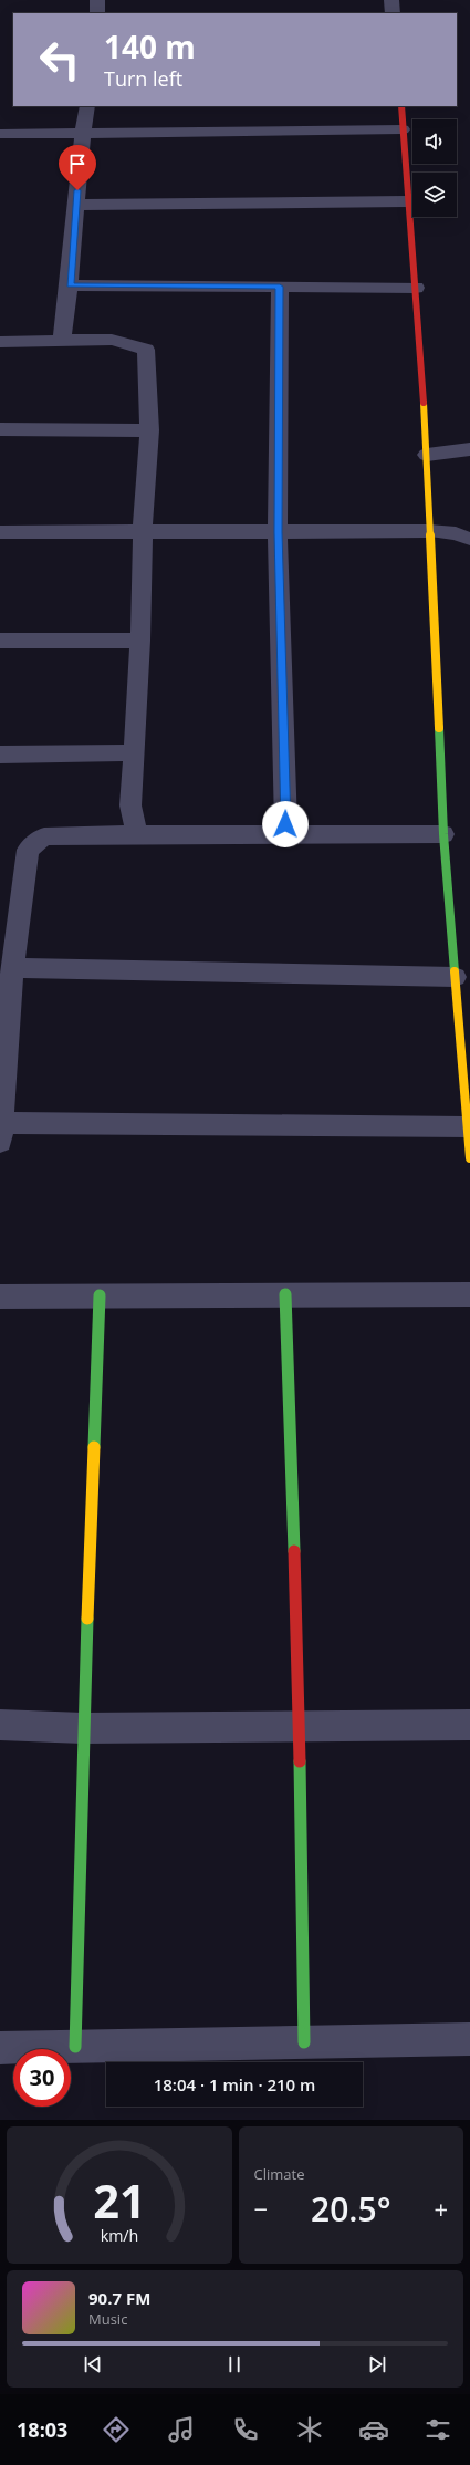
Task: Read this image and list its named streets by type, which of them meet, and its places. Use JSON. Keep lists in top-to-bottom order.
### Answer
{
  "page": {
    "turn": ["140 m", "Turn left"],
    "limit": "30",
    "trip": "18:04 · 1 min · 210 m",
    "tile": "Climate",
    "heat": ["−", "20.5°", "+"],
    "song": ["90.7 FM", "Music"],
    "tabs": "18:03",
    "gauge": ["21", "km/h"]
  }
}
